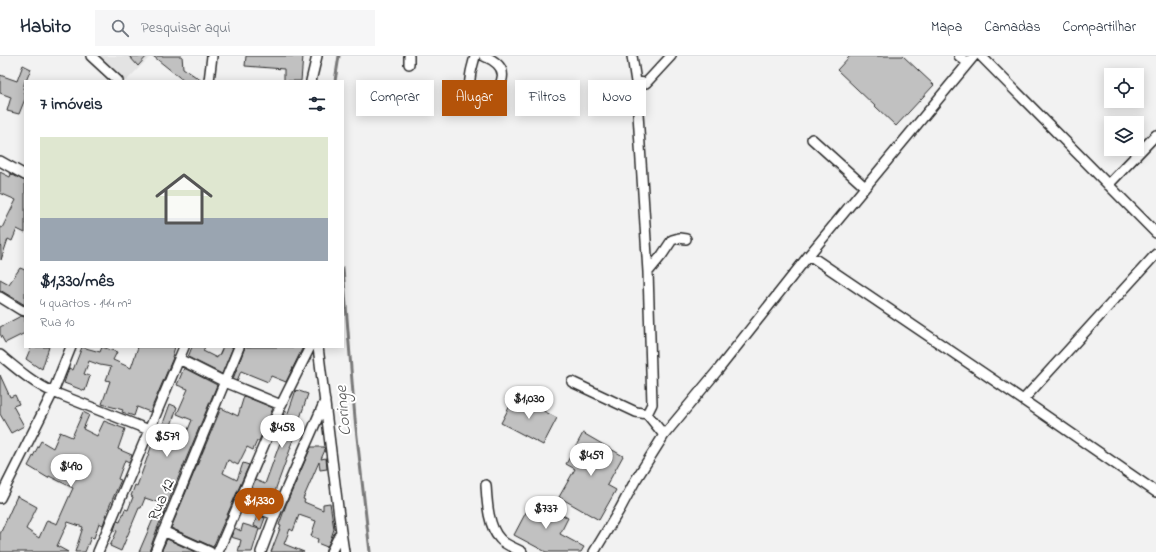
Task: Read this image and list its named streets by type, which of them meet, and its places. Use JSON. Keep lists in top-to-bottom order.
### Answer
{
  "streets": {
    "street": ["Rua 12"]
  },
  "water": ["Coringe"],
  "page": {
    "header": "Habito",
    "search": "Pesquisar aqui",
    "nav": ["Mapa", "Camadas", "Compartilhar"],
    "chip": [
      "Comprar",
      "Alugar",
      "Filtros",
      "Novo"
    ],
    "heading": "7 imóveis",
    "list": [
      {
        "name": "$1,330/mês",
        "note": "4 quartos · 144 m² · Rua 10"
      }
    ],
    "price": [
      "$1,030",
      "$458",
      "$579",
      "$459",
      "$490",
      "$1,330",
      "$737"
    ]
  }
}
